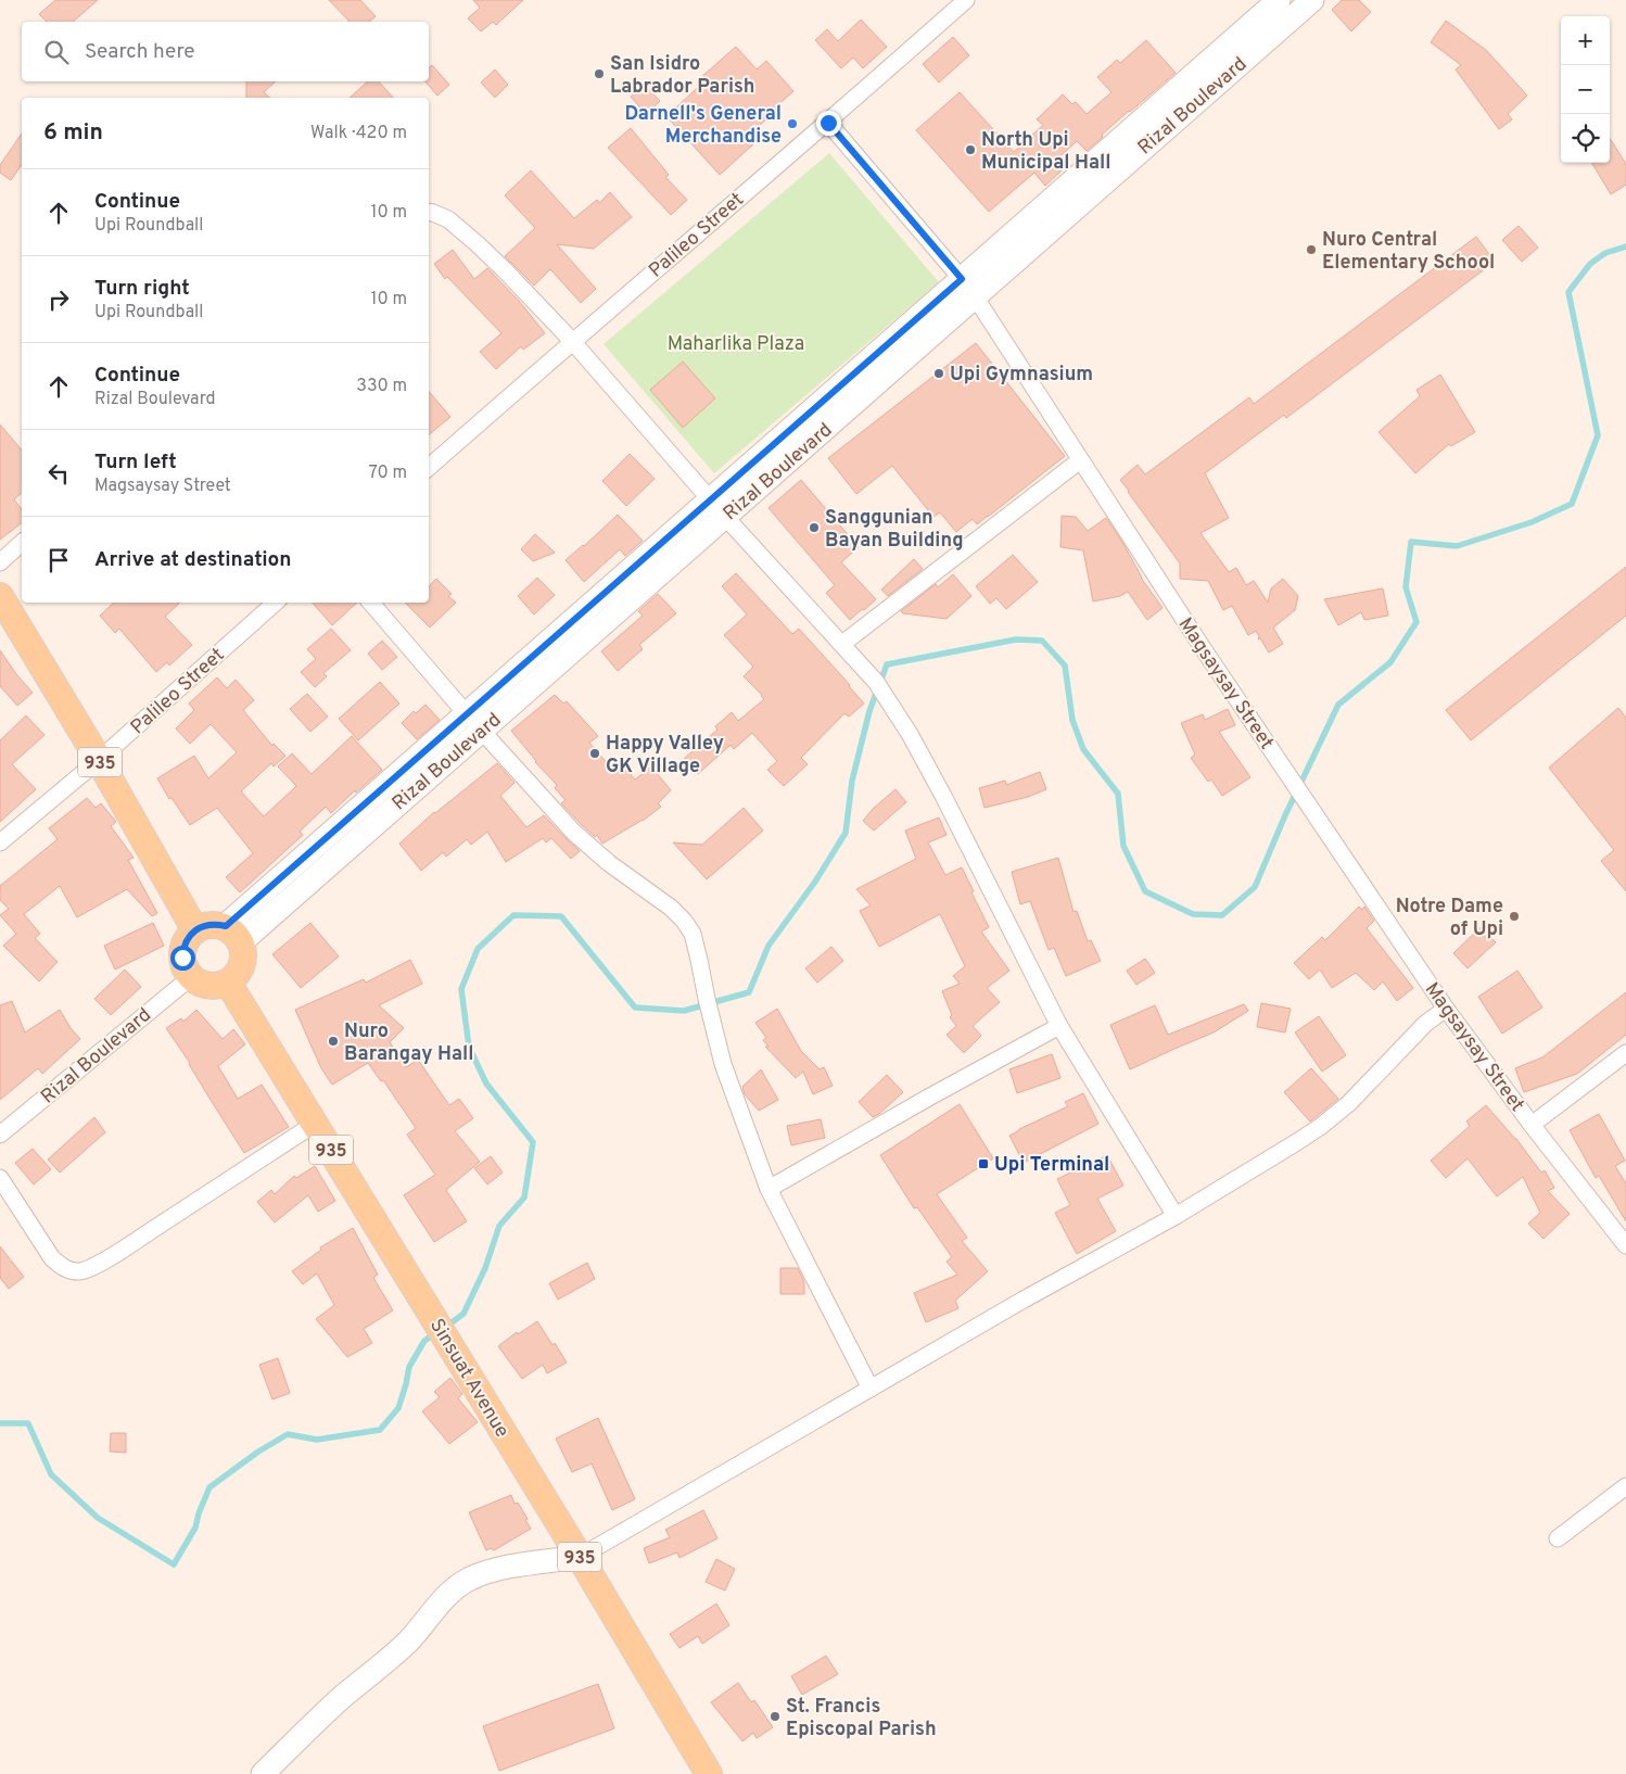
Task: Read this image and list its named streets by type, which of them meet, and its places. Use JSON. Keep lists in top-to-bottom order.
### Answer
{
  "streets": {
    "main road": ["Rizal Boulevard", "935", "Sinsuat Avenue"],
    "street": ["Palileo Street", "Magsaysay Street"]
  },
  "crossings": [
    ["Rizal Boulevard", "Magsaysay Street"],
    ["Rizal Boulevard", "935"],
    ["Rizal Boulevard", "Sinsuat Avenue"],
    ["Palileo Street", "Magsaysay Street"],
    ["Palileo Street", "935"],
    ["935", "Sinsuat Avenue"]
  ],
  "parks": ["Maharlika Plaza"],
  "places": {
    "other": [
      "San Isidro Labrador Parish",
      "Darnell's General Merchandise",
      "North Upi Municipal Hall",
      "Nuro Central Elementary School",
      "Upi Gymnasium",
      "Sanggunian Bayan Building",
      "Happy Valley GK Village",
      "Notre Dame of Upi",
      "Nuro Barangay Hall",
      "St. Francis Episcopal Parish"
    ],
    "transit": ["Upi Terminal"]
  },
  "page": {
    "map_buttons": ["+", "−"],
    "search": "Search here",
    "heading": ["6 min", "Walk · 420 m"],
    "list": [
      ["Continue", "Upi Roundball", "10 m"],
      ["Turn right", "Upi Roundball", "10 m"],
      ["Continue", "Rizal Boulevard", "330 m"],
      ["Turn left", "Magsaysay Street", "70 m"],
      "Arrive at destination"
    ]
  }
}
